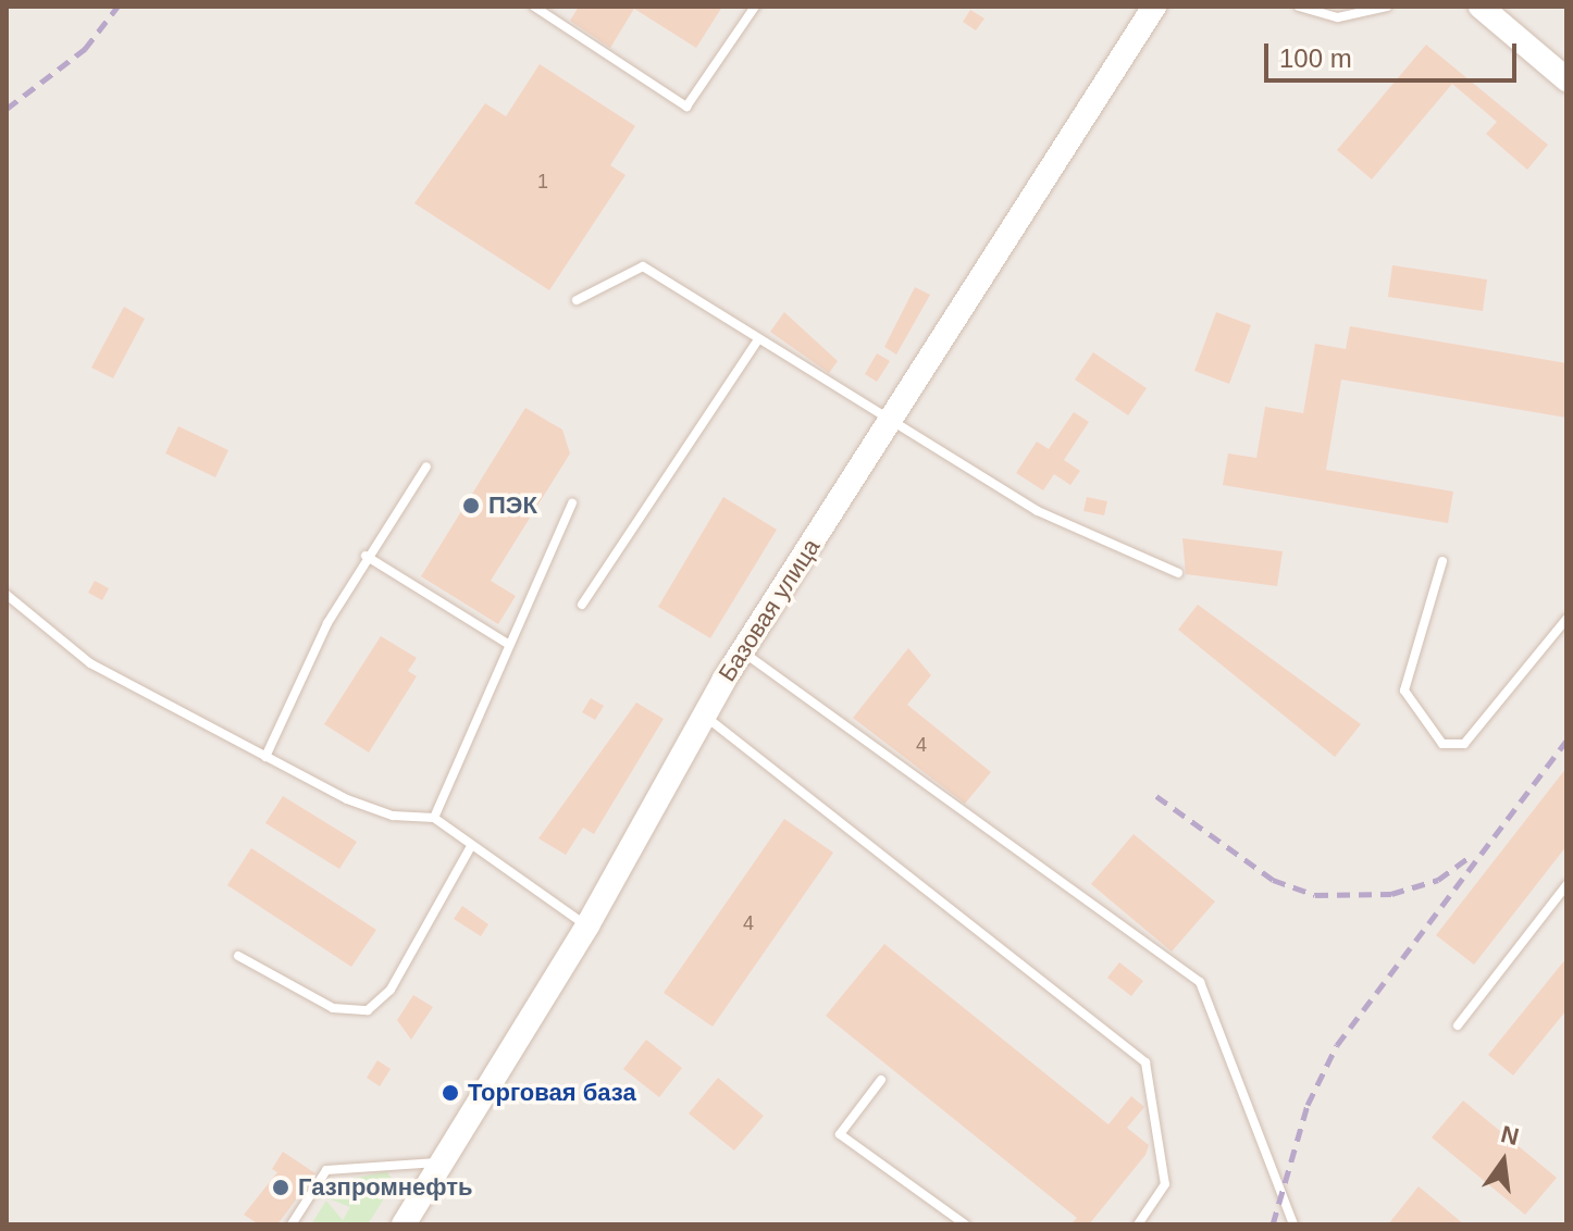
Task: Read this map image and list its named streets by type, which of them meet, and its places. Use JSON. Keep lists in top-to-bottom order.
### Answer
{
  "streets": {
    "street": ["Базовая улица"]
  },
  "places": ["ПЭК", "Торговая база", "Газпромнефть"],
  "house_numbers": ["1", "4", "4"],
  "scale_bar": "100 m",
  "north": "top"
}
